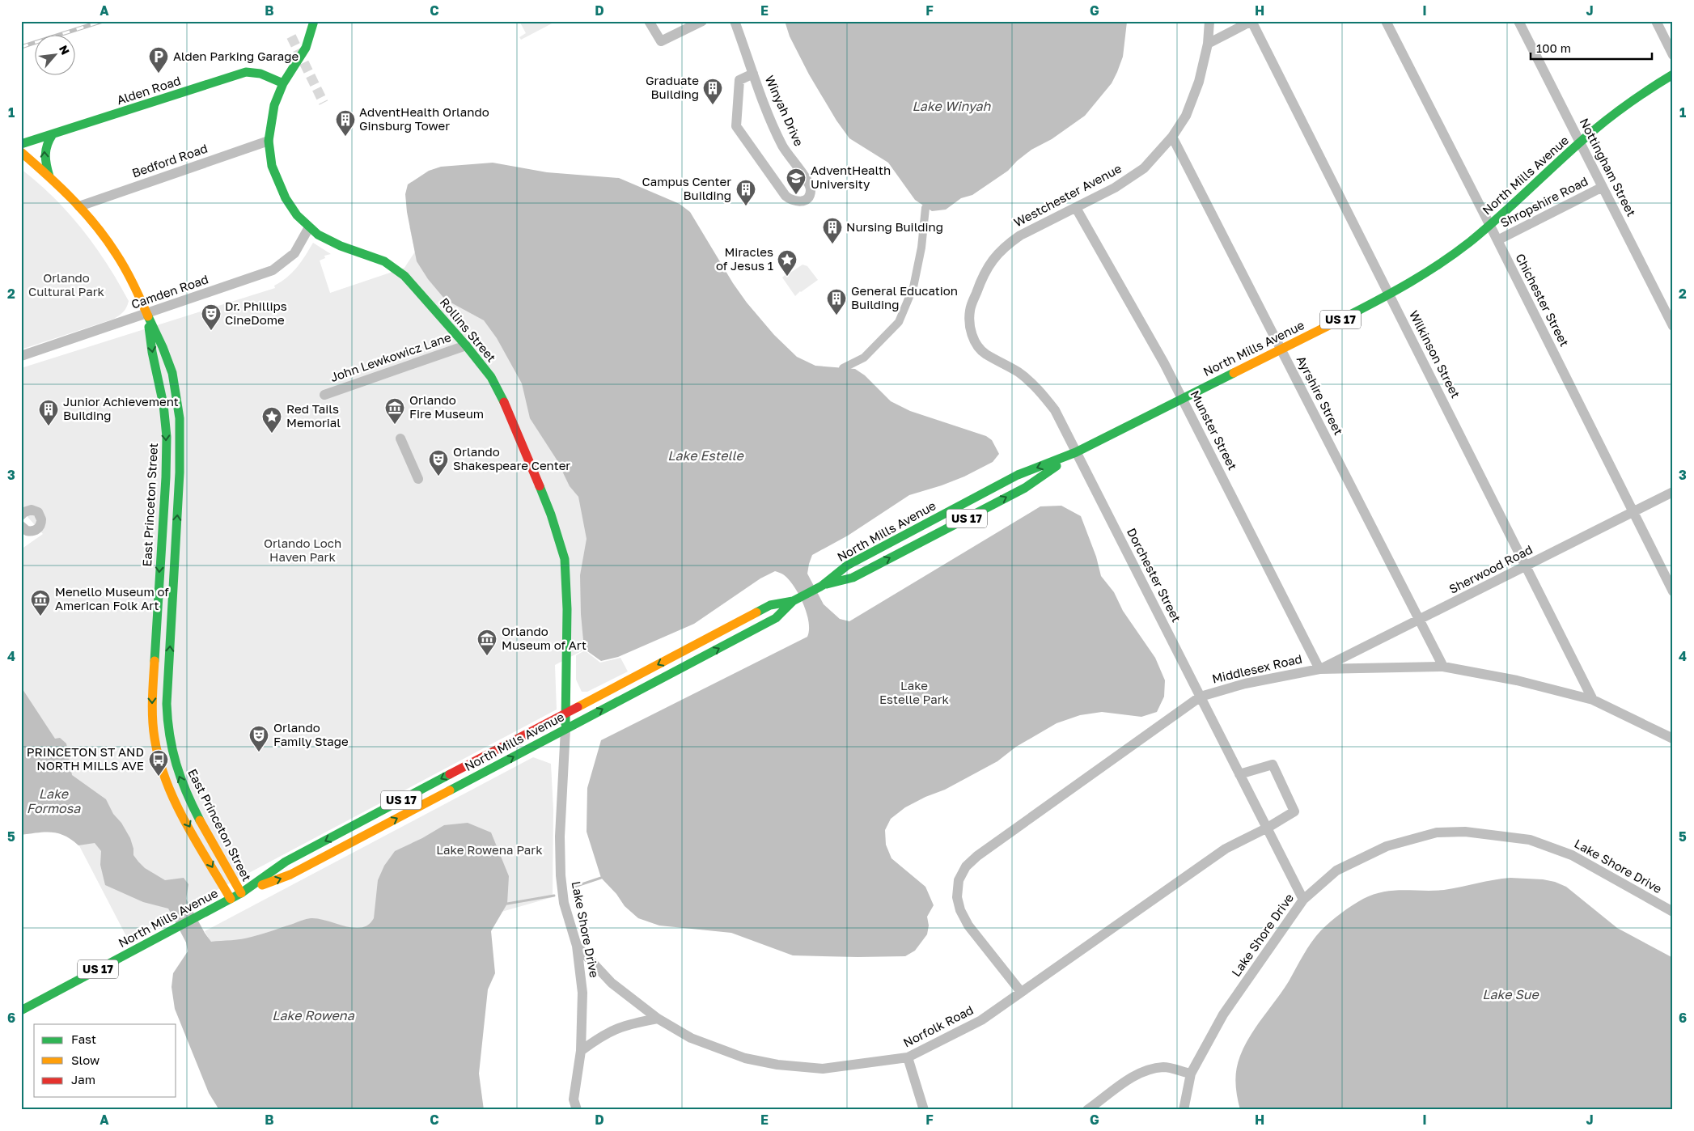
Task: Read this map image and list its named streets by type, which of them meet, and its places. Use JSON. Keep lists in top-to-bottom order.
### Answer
{
  "streets": {
    "main road": [
      "Alden Road",
      "North Mills Avenue",
      "US 17",
      "Rollins Street",
      "East Princeton Street"
    ],
    "street": [
      "Winyah Drive",
      "Bedford Road",
      "Nottingham Street",
      "Westchester Avenue",
      "Shropshire Road",
      "Camden Road",
      "Chichester Street",
      "Wilkinson Street",
      "John Lewkowicz Lane",
      "Ayrshire Street",
      "Munster Street",
      "Sherwood Road",
      "Dorchester Street",
      "Middlesex Road",
      "Lake Shore Drive",
      "Norfolk Road"
    ]
  },
  "crossings": [
    ["Alden Road", "Rollins Street"],
    ["Bedford Road", "Rollins Street"],
    ["Bedford Road", "East Princeton Street"],
    ["Nottingham Street", "North Mills Avenue"],
    ["Nottingham Street", "Shropshire Road"],
    ["North Mills Avenue", "Chichester Street"],
    ["North Mills Avenue", "Rollins Street"],
    ["North Mills Avenue", "Wilkinson Street"],
    ["North Mills Avenue", "Ayrshire Street"],
    ["North Mills Avenue", "Munster Street"],
    ["North Mills Avenue", "East Princeton Street"],
    ["North Mills Avenue", "Dorchester Street"],
    ["North Mills Avenue", "Lake Shore Drive"],
    ["Westchester Avenue", "Ayrshire Street"],
    ["Westchester Avenue", "Munster Street"],
    ["Westchester Avenue", "Dorchester Street"],
    ["Shropshire Road", "Chichester Street"],
    ["Camden Road", "Rollins Street"],
    ["Camden Road", "East Princeton Street"],
    ["Chichester Street", "Sherwood Road"],
    ["Rollins Street", "John Lewkowicz Lane"],
    ["Rollins Street", "Lake Shore Drive"],
    ["Wilkinson Street", "Sherwood Road"],
    ["Wilkinson Street", "Middlesex Road"],
    ["Ayrshire Street", "Sherwood Road"],
    ["Ayrshire Street", "Middlesex Road"],
    ["Munster Street", "Sherwood Road"],
    ["Munster Street", "Middlesex Road"],
    ["Sherwood Road", "Middlesex Road"],
    ["Dorchester Street", "Middlesex Road"],
    ["Dorchester Street", "Lake Shore Drive"],
    ["Dorchester Street", "Norfolk Road"],
    ["Middlesex Road", "Norfolk Road"],
    ["Lake Shore Drive", "Norfolk Road"]
  ],
  "water": [
    "Lake Winyah",
    "Lake Estelle",
    "Lake Formosa",
    "Lake Sue",
    "Lake Rowena"
  ],
  "parks": [
    "Orlando Cultural Park",
    "Orlando Loch Haven Park",
    "Lake Estelle Park",
    "Lake Rowena Park"
  ],
  "places": {
    "parking": ["Alden Parking Garage"],
    "building": [
      "Graduate Building",
      "AdventHealth Orlando Ginsburg Tower",
      "Campus Center Building",
      "Nursing Building",
      "General Education Building",
      "Junior Achievement Building"
    ],
    "school or university": ["AdventHealth University"],
    "place": ["Miracles of Jesus 1", "Red Tails Memorial"],
    "theatre": ["Dr. Phillips CineDome", "Orlando Shakespeare Center", "Orlando Family Stage"],
    "museum": ["Orlando Fire Museum", "Menello Museum of American Folk Art", "Orlando Museum of Art"],
    "bus stop": ["PRINCETON ST AND NORTH MILLS AVE"]
  },
  "legend": ["Fast", "Slow", "Jam"],
  "scale_bar": "100 m",
  "north": "top right",
  "grid": {
    "columns": [
      "A",
      "B",
      "C",
      "D",
      "E",
      "F",
      "G",
      "H",
      "I",
      "J"
    ],
    "rows": [
      "1",
      "2",
      "3",
      "4",
      "5",
      "6"
    ]
  }
}
